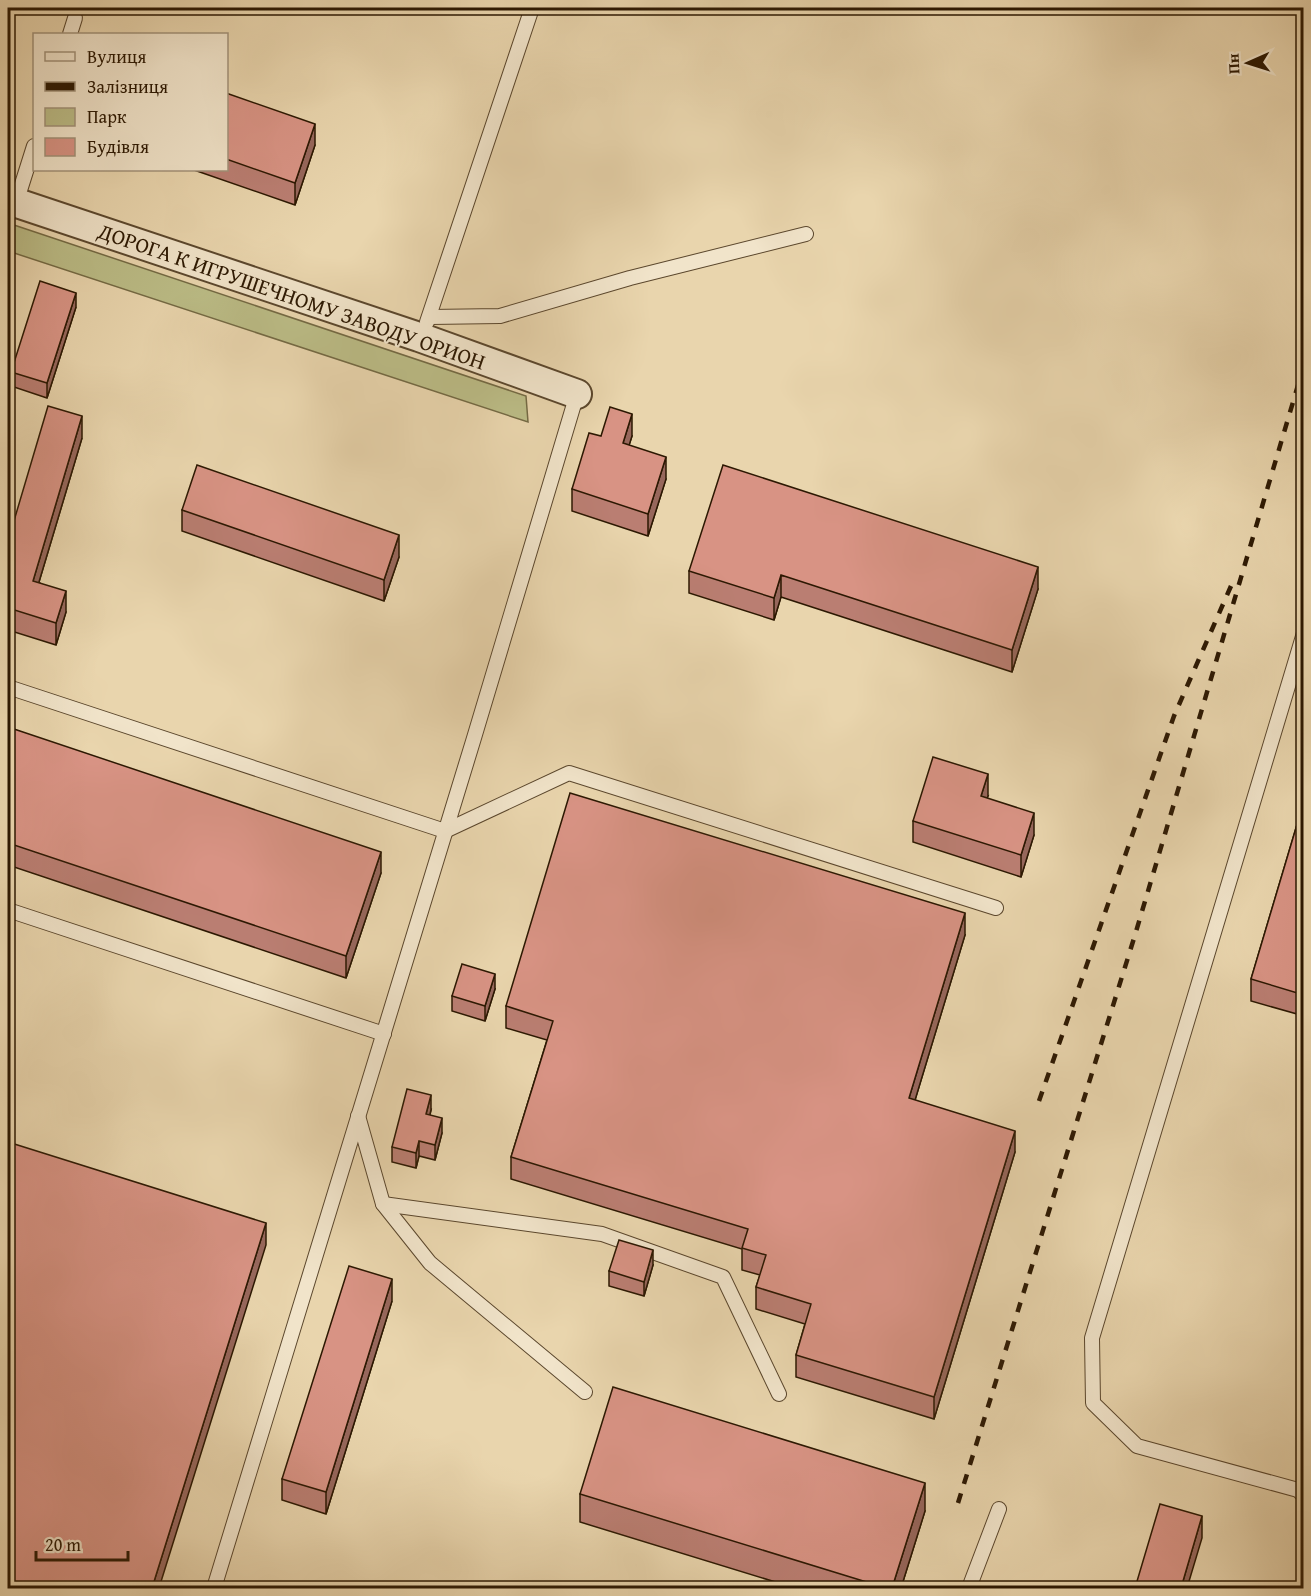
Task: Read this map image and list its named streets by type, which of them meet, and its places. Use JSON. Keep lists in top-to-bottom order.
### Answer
{
  "streets": {
    "street": ["ДОРОГА К ИГРУШЕЧНОМУ ЗАВОДУ ОРИОН"]
  },
  "legend": [
    "Вулиця",
    "Залізниця",
    "Парк",
    "Будівля"
  ],
  "scale_bar": "20 m",
  "north": "left"
}
